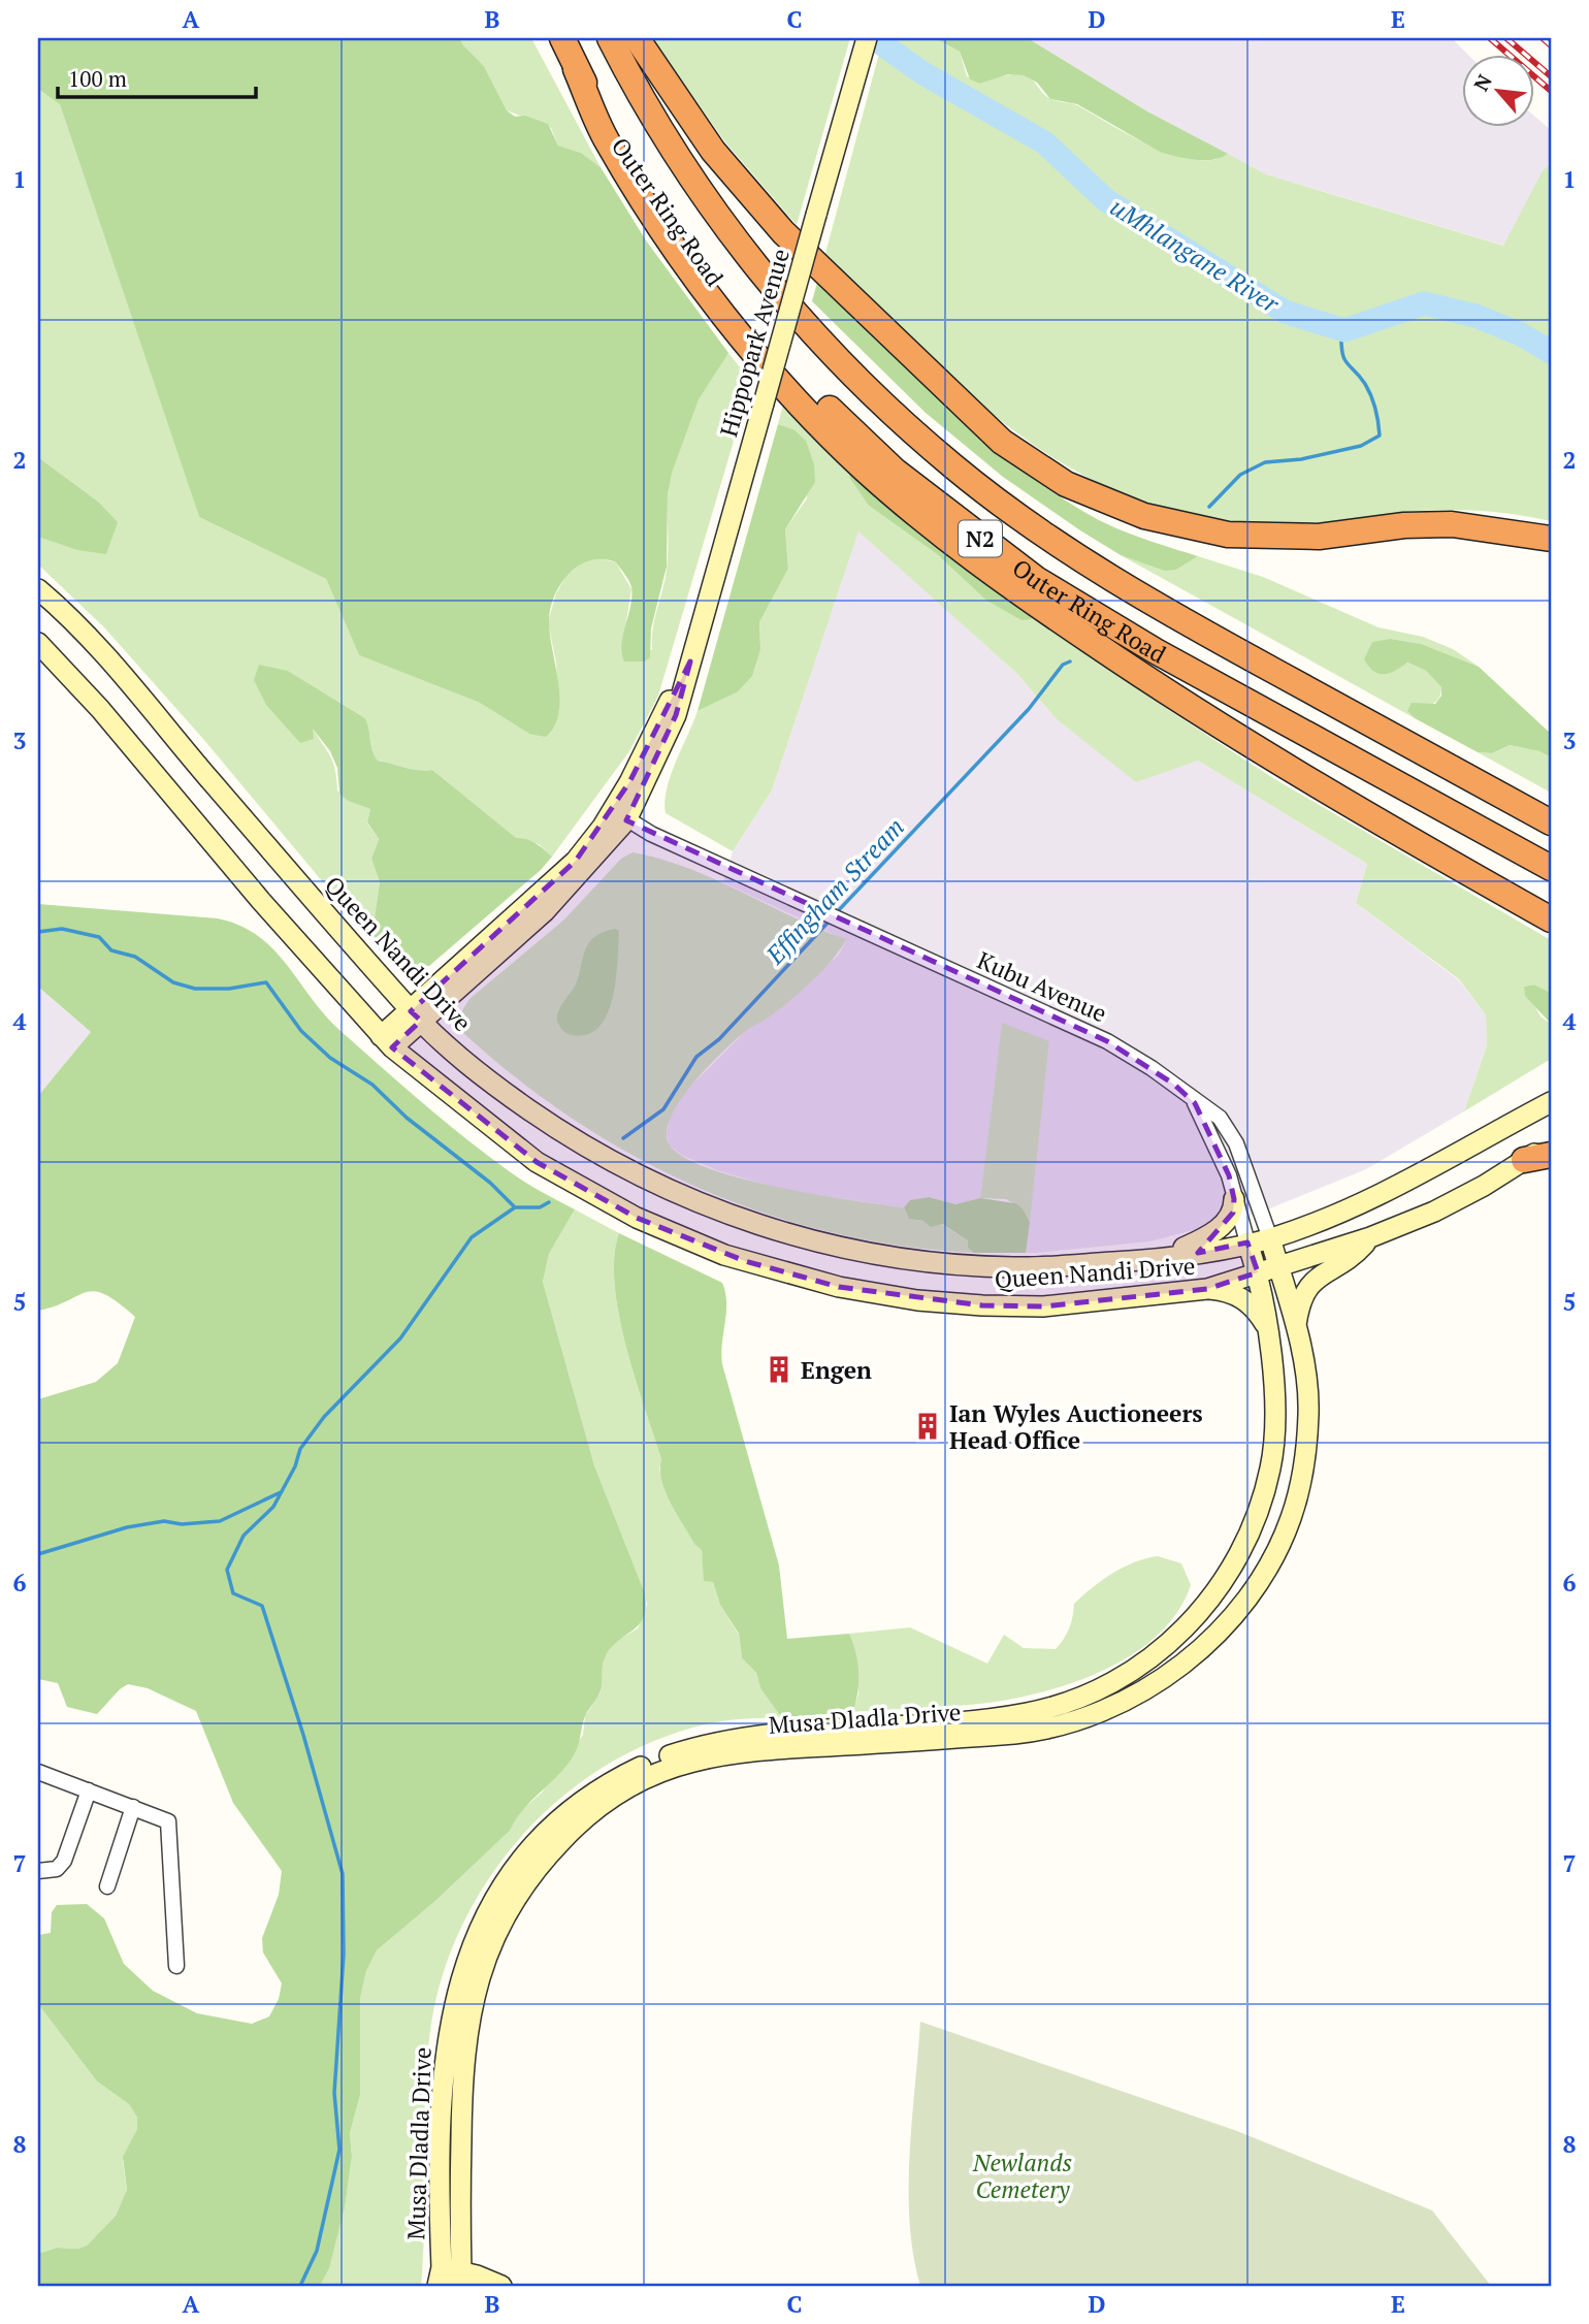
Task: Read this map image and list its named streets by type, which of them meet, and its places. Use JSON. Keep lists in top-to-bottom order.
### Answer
{
  "streets": {
    "highway": ["Outer Ring Road", "N2"],
    "street": [
      "Hippopark Avenue",
      "Queen Nandi Drive",
      "Kubu Avenue",
      "Musa Dladla Drive"
    ]
  },
  "crossings": [
    ["Hippopark Avenue", "Queen Nandi Drive"],
    ["Hippopark Avenue", "Kubu Avenue"],
    ["Queen Nandi Drive", "Kubu Avenue"],
    ["Queen Nandi Drive", "Musa Dladla Drive"],
    ["Kubu Avenue", "Musa Dladla Drive"]
  ],
  "water": ["uMhlangane River", "Effingham Stream"],
  "parks": ["Newlands Cemetery"],
  "places": {
    "building": ["Engen", "Ian Wyles Auctioneers Head Office"]
  },
  "scale_bar": "100 m",
  "north": "top left",
  "grid": {
    "columns": [
      "A",
      "B",
      "C",
      "D",
      "E"
    ],
    "rows": [
      "1",
      "2",
      "3",
      "4",
      "5",
      "6",
      "7",
      "8"
    ]
  }
}
